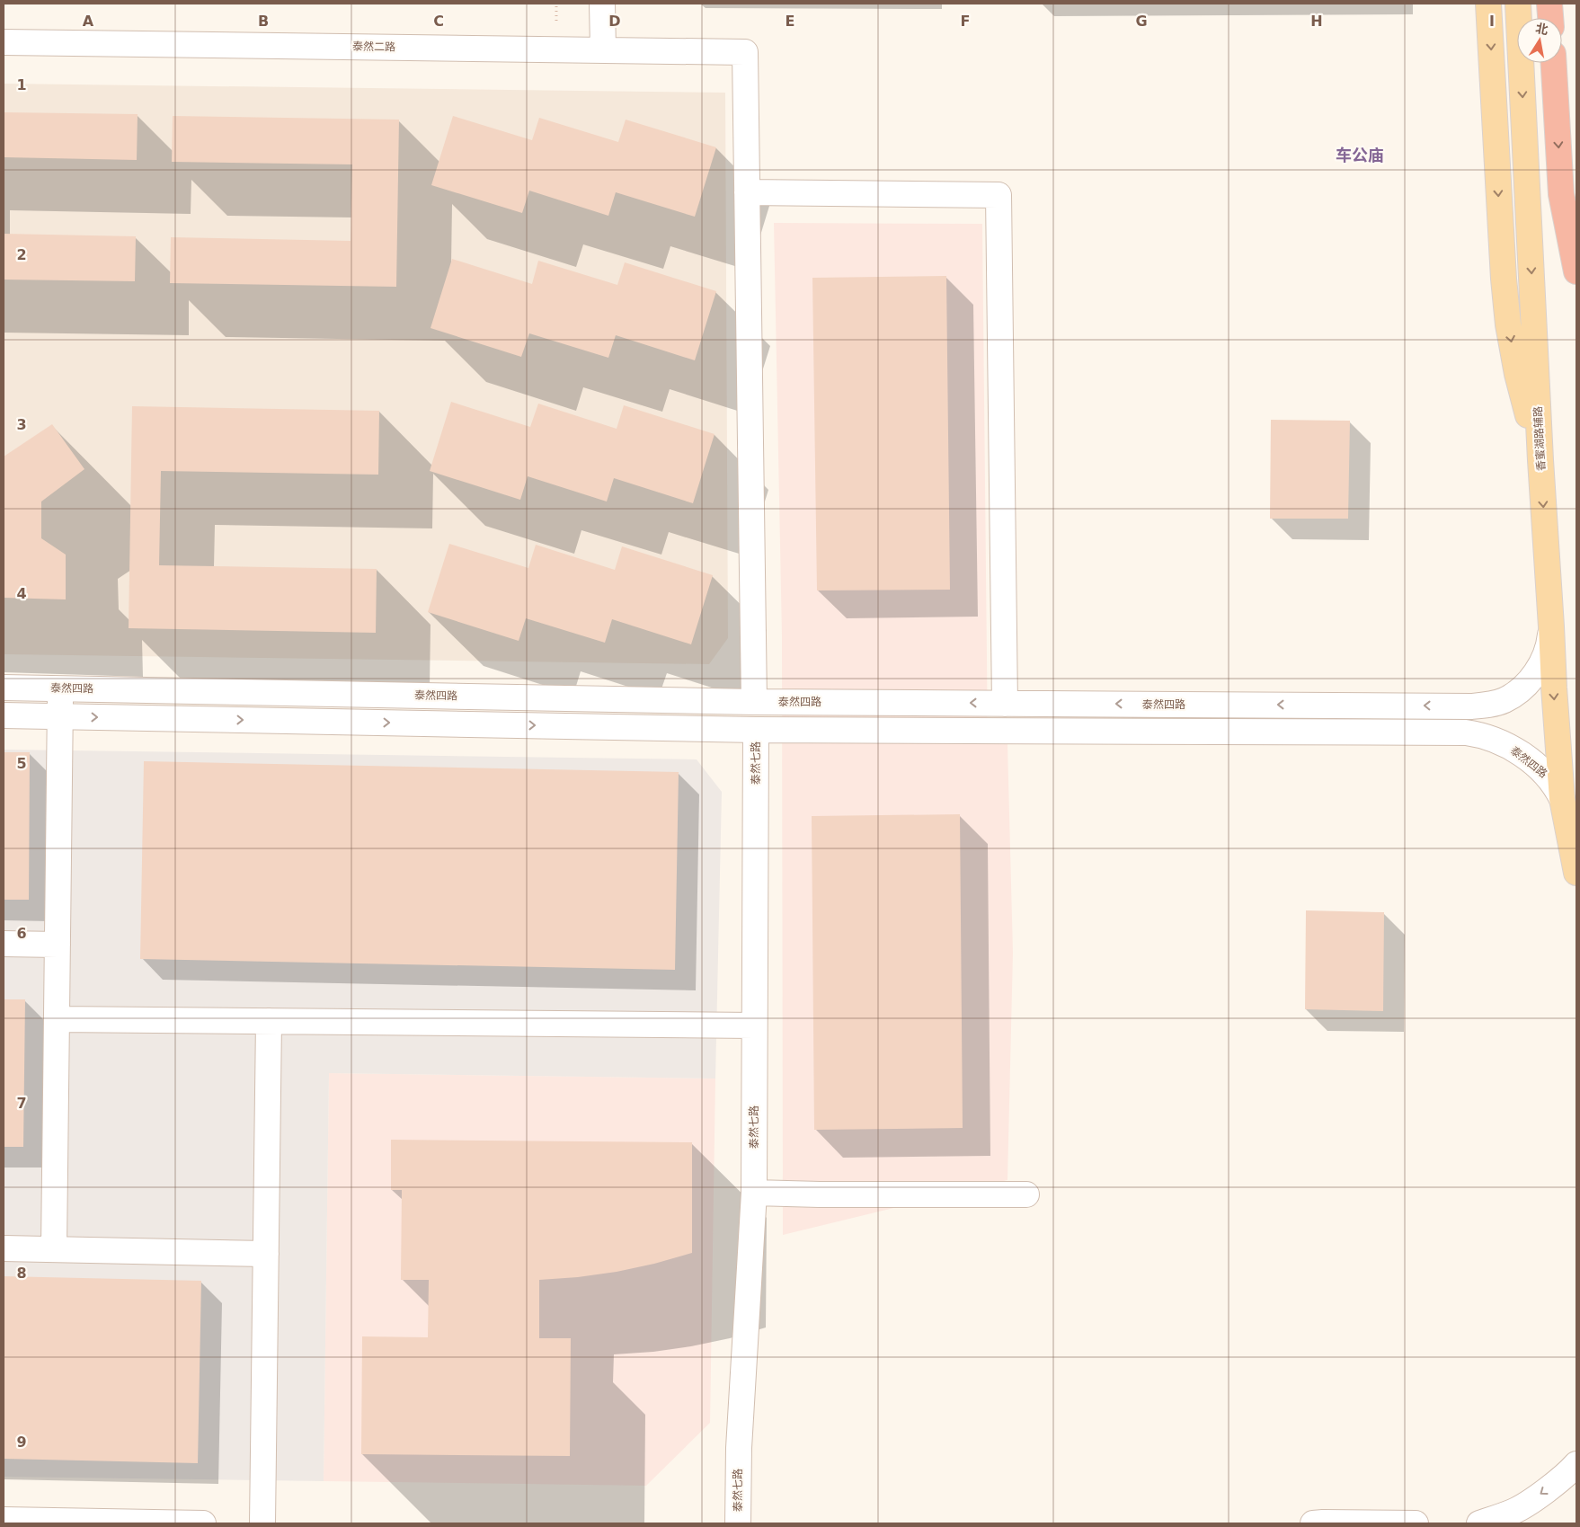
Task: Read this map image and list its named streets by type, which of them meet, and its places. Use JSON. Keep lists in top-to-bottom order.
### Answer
{
  "streets": {
    "main road": ["香蜜湖路辅路"],
    "street": ["泰然二路", "泰然四路", "泰然七路"]
  },
  "crossings": [
    ["香蜜湖路辅路", "泰然四路"],
    ["泰然四路", "泰然七路"]
  ],
  "districts": ["车公庙"],
  "north": "top",
  "grid": {
    "columns": [
      "A",
      "B",
      "C",
      "D",
      "E",
      "F",
      "G",
      "H",
      "I"
    ],
    "rows": [
      "1",
      "2",
      "3",
      "4",
      "5",
      "6",
      "7",
      "8",
      "9"
    ]
  }
}
